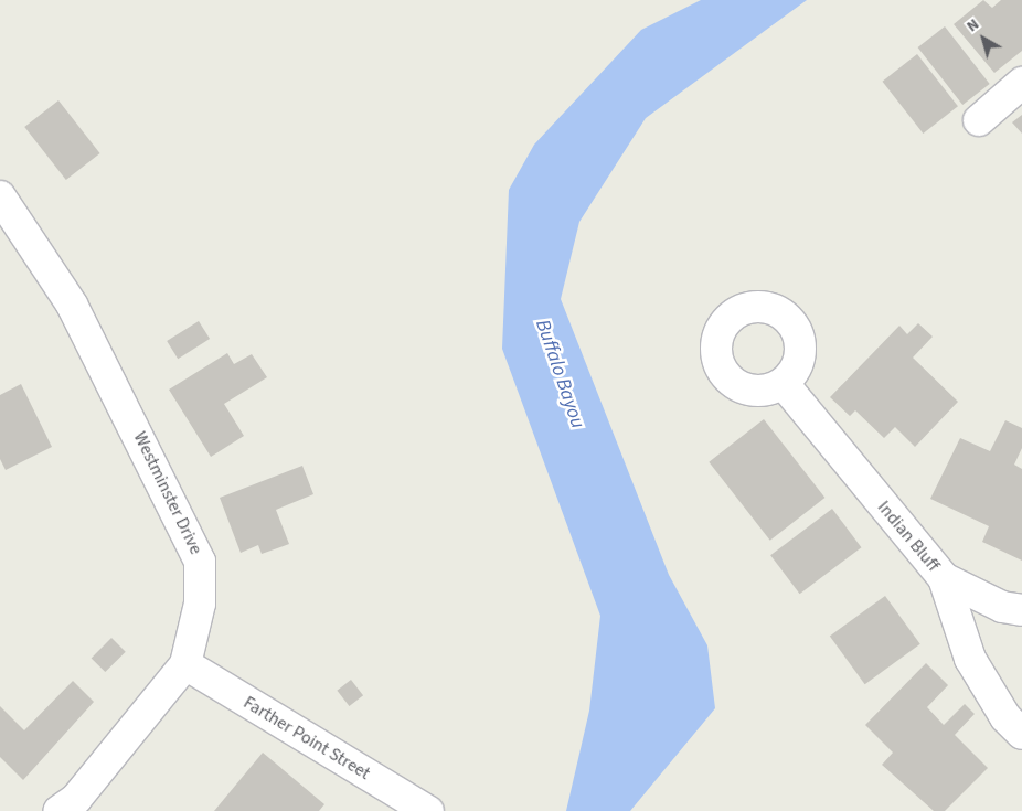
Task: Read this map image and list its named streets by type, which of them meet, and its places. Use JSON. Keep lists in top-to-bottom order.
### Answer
{
  "streets": {
    "street": ["Westminster Drive", "Indian Bluff", "Farther Point Street"]
  },
  "crossings": [
    ["Westminster Drive", "Farther Point Street"]
  ],
  "water": ["Buffalo Bayou"],
  "north": "top left"
}
